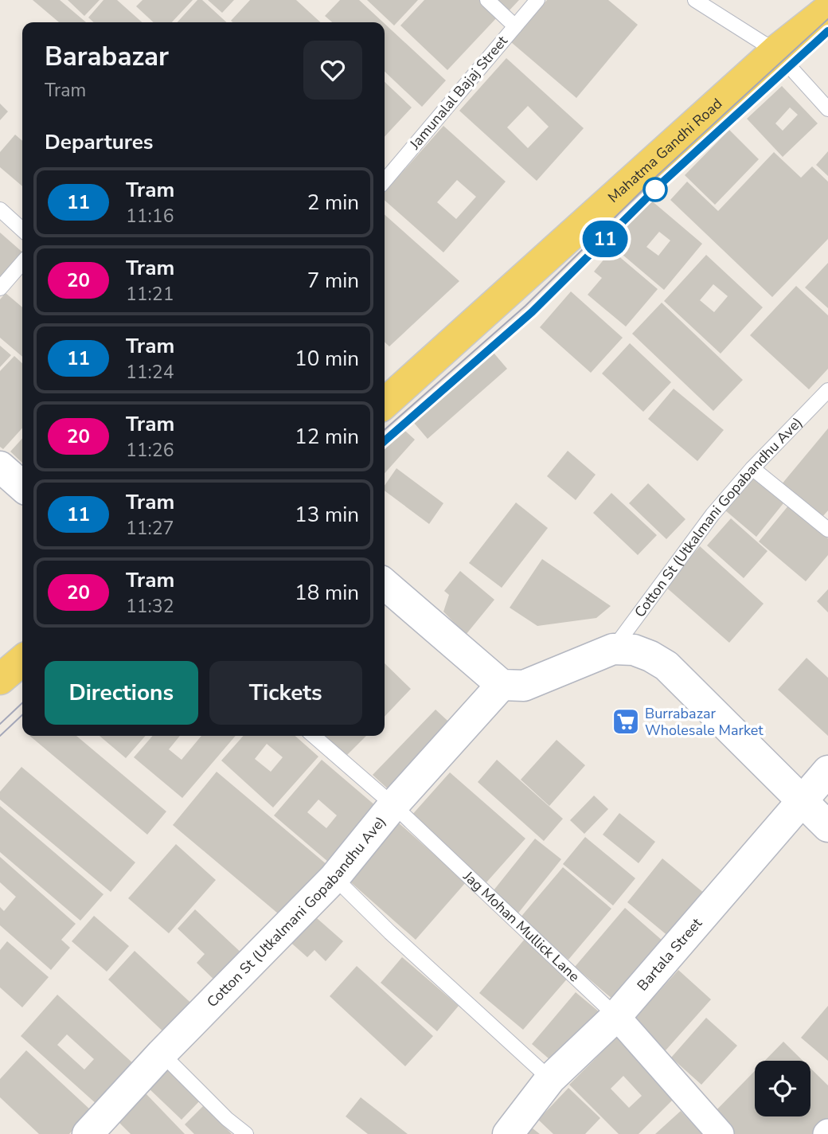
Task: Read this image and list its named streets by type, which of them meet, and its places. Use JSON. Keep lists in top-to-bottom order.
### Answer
{
  "streets": {
    "main road": ["Mahatma Gandhi Road"],
    "street": ["Cotton St (Utkalmani Gopabandhu Ave)", "Jag Mohan Mullick Lane", "Bartala Street"],
    "lane": ["Jamunalal Bajaj Street"]
  },
  "crossings": [
    ["Cotton St (Utkalmani Gopabandhu Ave)", "Jag Mohan Mullick Lane"],
    ["Jag Mohan Mullick Lane", "Bartala Street"]
  ],
  "places": {
    "supermarket": ["Burrabazar Wholesale Market"]
  },
  "lines": ["tram line 11"],
  "page": {
    "on_map": "11",
    "heading": [
      ["Barabazar", "Tram"],
      "Departures"
    ],
    "list": [
      {
        "mark": "11",
        "name": "Tram",
        "note": "11:16",
        "value": "2 min"
      },
      {
        "mark": "20",
        "name": "Tram",
        "note": "11:21",
        "value": "7 min"
      },
      {
        "mark": "11",
        "name": "Tram",
        "note": "11:24",
        "value": "10 min"
      },
      {
        "mark": "20",
        "name": "Tram",
        "note": "11:26",
        "value": "12 min"
      },
      {
        "mark": "11",
        "name": "Tram",
        "note": "11:27",
        "value": "13 min"
      },
      {
        "mark": "20",
        "name": "Tram",
        "note": "11:32",
        "value": "18 min"
      }
    ],
    "buttons": ["Directions", "Tickets"]
  }
}
